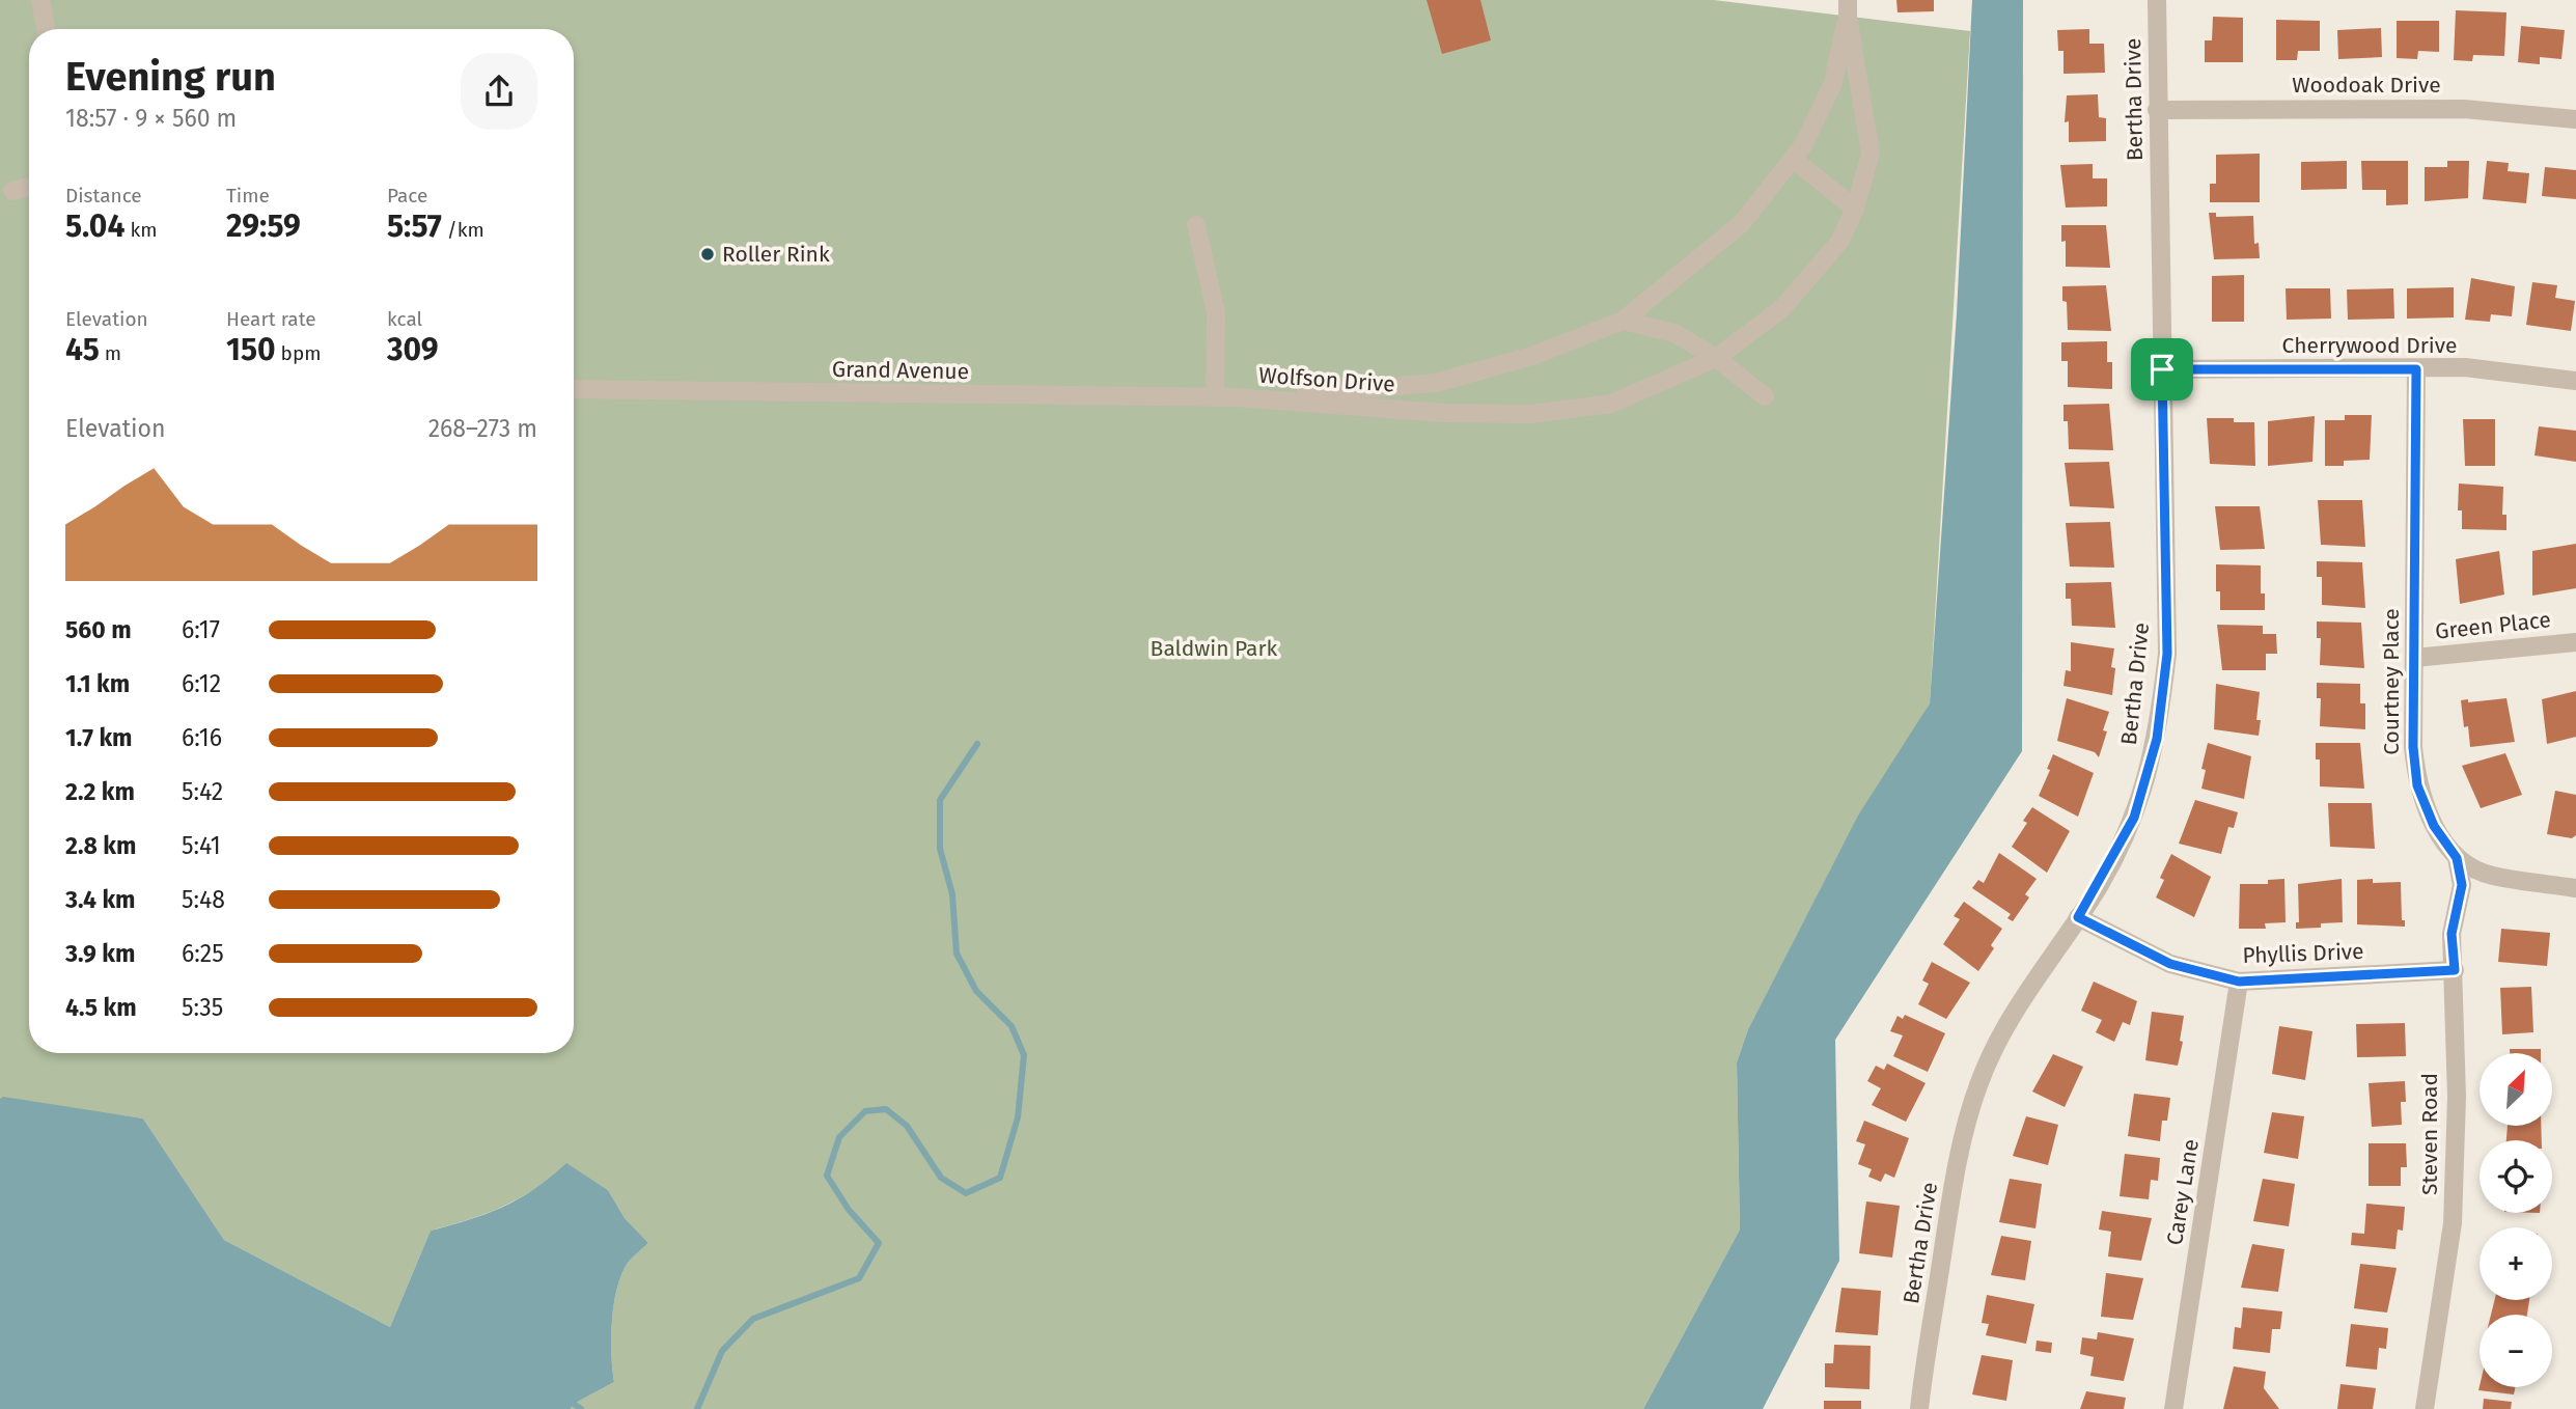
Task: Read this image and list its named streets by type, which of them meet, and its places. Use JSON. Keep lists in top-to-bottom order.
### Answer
{
  "streets": {
    "street": [
      "Woodoak Drive",
      "Bertha Drive",
      "Cherrywood Drive",
      "Grand Avenue",
      "Wolfson Drive",
      "Green Place",
      "Courtney Place",
      "Phyllis Drive",
      "Steven Road",
      "Carey Lane"
    ]
  },
  "crossings": [
    ["Woodoak Drive", "Bertha Drive"],
    ["Bertha Drive", "Cherrywood Drive"],
    ["Bertha Drive", "Phyllis Drive"],
    ["Cherrywood Drive", "Courtney Place"],
    ["Grand Avenue", "Wolfson Drive"],
    ["Green Place", "Courtney Place"],
    ["Courtney Place", "Steven Road"],
    ["Phyllis Drive", "Steven Road"],
    ["Phyllis Drive", "Carey Lane"]
  ],
  "parks": ["Baldwin Park"],
  "places": ["Roller Rink"],
  "north": "top right",
  "page": {
    "heading": ["Evening run", "18:57 · 9 × 560 m"],
    "stats": [
      ["Distance", "5.04 km"],
      ["Time", "29:59"],
      ["Pace", "5:57 /km"],
      ["Elevation", "45 m"],
      ["Heart rate", "150 bpm"],
      ["kcal", "309"]
    ],
    "chart": ["Elevation", "268–273 m"],
    "list": [
      {
        "name": "560 m",
        "note": "6:17"
      },
      {
        "name": "1.1 km",
        "note": "6:12"
      },
      {
        "name": "1.7 km",
        "note": "6:16"
      },
      {
        "name": "2.2 km",
        "note": "5:42"
      },
      {
        "name": "2.8 km",
        "note": "5:41"
      },
      {
        "name": "3.4 km",
        "note": "5:48"
      },
      {
        "name": "3.9 km",
        "note": "6:25"
      },
      {
        "name": "4.5 km",
        "note": "5:35"
      }
    ],
    "map_buttons": ["+", "−"]
  }
}
